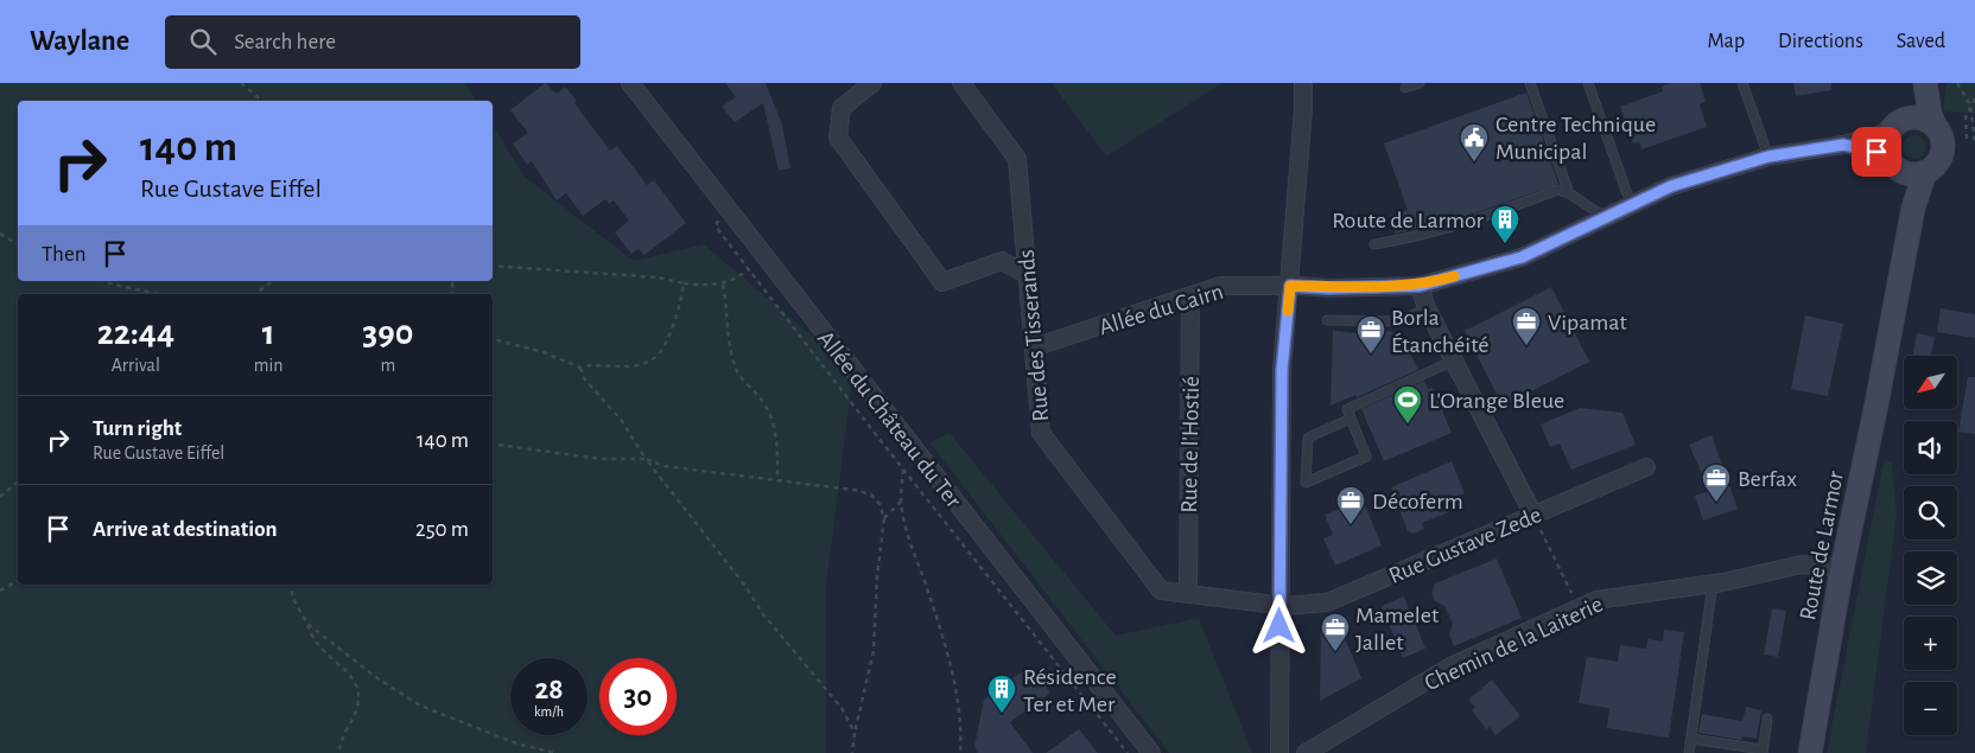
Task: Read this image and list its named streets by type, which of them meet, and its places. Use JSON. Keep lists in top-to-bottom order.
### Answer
{
  "streets": {
    "main road": ["Route de Larmor"],
    "street": [
      "Allée du Cairn",
      "Rue des Tisserands",
      "Allée du Château du Ter",
      "Rue de l'Hostié",
      "Rue Gustave Zede",
      "Chemin de la Laiterie"
    ]
  },
  "crossings": [
    ["Allée du Cairn", "Rue des Tisserands"],
    ["Allée du Cairn", "Rue de l'Hostié"],
    ["Allée du Cairn", "Route de Larmor"],
    ["Rue des Tisserands", "Rue de l'Hostié"],
    ["Rue des Tisserands", "Rue Gustave Zede"],
    ["Route de Larmor", "Chemin de la Laiterie"]
  ],
  "places": {
    "public building": ["Centre Technique Municipal"],
    "building": ["Route de Larmor", "Résidence Ter et Mer"],
    "office": [
      "Vipamat",
      "Borla Étanchéité",
      "Berfax",
      "Décoferm",
      "Mamelet Jallet"
    ],
    "sports": ["L'Orange Bleue"]
  },
  "north": "bottom left",
  "page": {
    "header": "Waylane",
    "search": "Search here",
    "nav": ["Map", "Directions", "Saved"],
    "turn": ["140 m", "Rue Gustave Eiffel"],
    "then": "Then",
    "eta": [
      "22:44",
      "Arrival",
      "1",
      "min",
      "390",
      "m"
    ],
    "map_buttons": ["+", "−"],
    "list": [
      {
        "name": "Turn right",
        "note": "Rue Gustave Eiffel",
        "value": "140 m"
      },
      {
        "name": "Arrive at destination",
        "value": "250 m"
      }
    ],
    "speed": "28 km/h",
    "limit": "30"
  }
}
